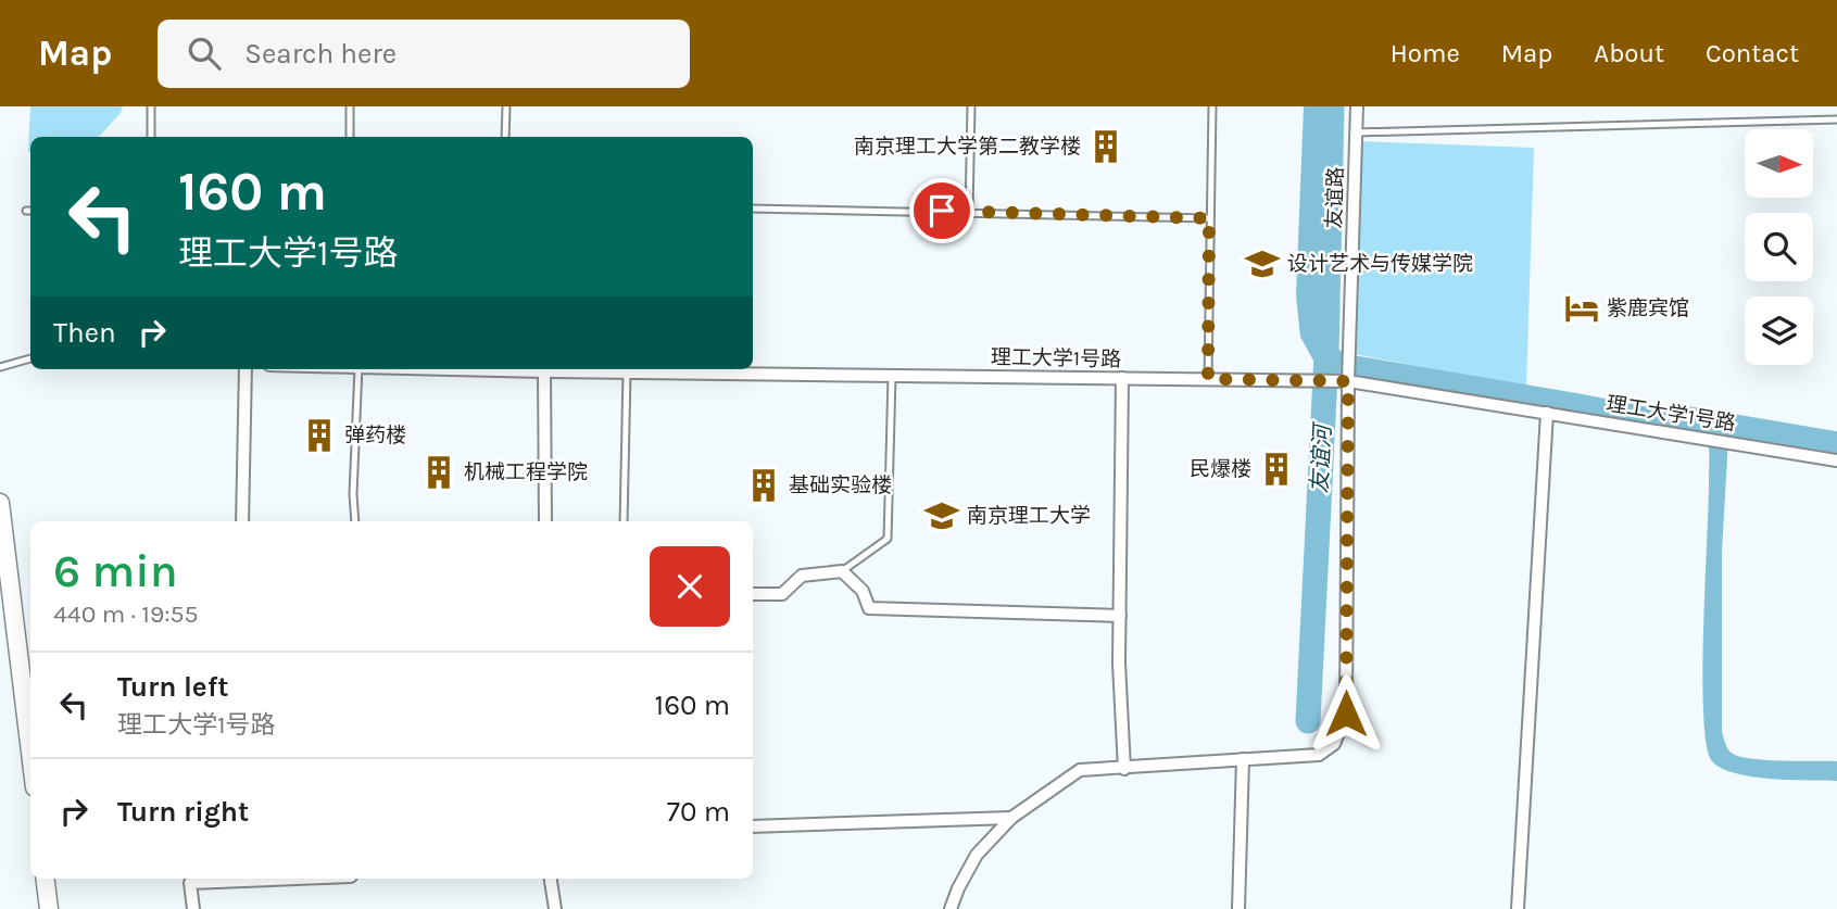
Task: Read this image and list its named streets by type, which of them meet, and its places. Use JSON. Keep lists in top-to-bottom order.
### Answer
{
  "streets": {
    "street": ["友谊路", "理工大学1号路"]
  },
  "crossings": [
    ["友谊路", "理工大学1号路"]
  ],
  "water": ["友谊河"],
  "places": {
    "building": [
      "南京理工大学第二教学楼",
      "弹药楼",
      "民爆楼",
      "机械工程学院",
      "基础实验楼"
    ],
    "school or university": ["设计艺术与传媒学院", "南京理工大学"],
    "hotel": ["紫鹿宾馆"]
  },
  "north": "right",
  "page": {
    "header": "Map",
    "search": "Search here",
    "nav": [
      "Home",
      "Map",
      "About",
      "Contact"
    ],
    "turn": ["160 m", "理工大学1号路"],
    "then": "Then",
    "heading": ["6 min", "440 m · 19:55"],
    "list": [
      {
        "name": "Turn left",
        "note": "理工大学1号路",
        "value": "160 m"
      },
      {
        "name": "Turn right",
        "value": "70 m"
      }
    ]
  }
}
